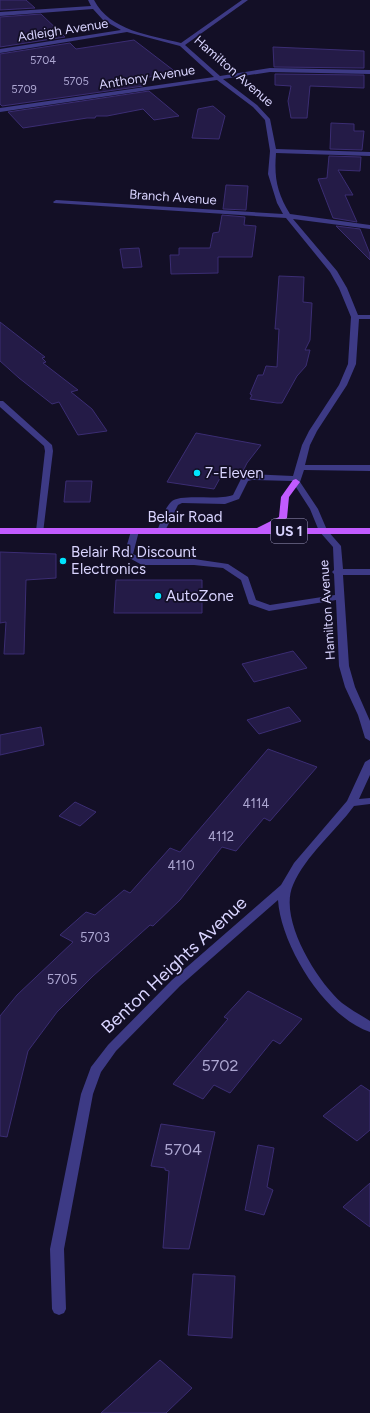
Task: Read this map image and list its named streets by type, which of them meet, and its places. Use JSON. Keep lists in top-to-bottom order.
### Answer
{
  "streets": {
    "main road": ["Belair Road", "US 1"],
    "street": [
      "Adleigh Avenue",
      "Hamilton Avenue",
      "Anthony Avenue",
      "Branch Avenue",
      "Benton Heights Avenue"
    ]
  },
  "crossings": [
    ["Hamilton Avenue", "Anthony Avenue"],
    ["Hamilton Avenue", "Branch Avenue"],
    ["Hamilton Avenue", "Belair Road"]
  ],
  "places": ["7-Eleven", "Belair Rd. Discount Electronics", "AutoZone"],
  "house_numbers": [
    "5704",
    "5705",
    "5709",
    "4114",
    "4112",
    "4110",
    "5703",
    "5705",
    "5702",
    "5704"
  ]
}
